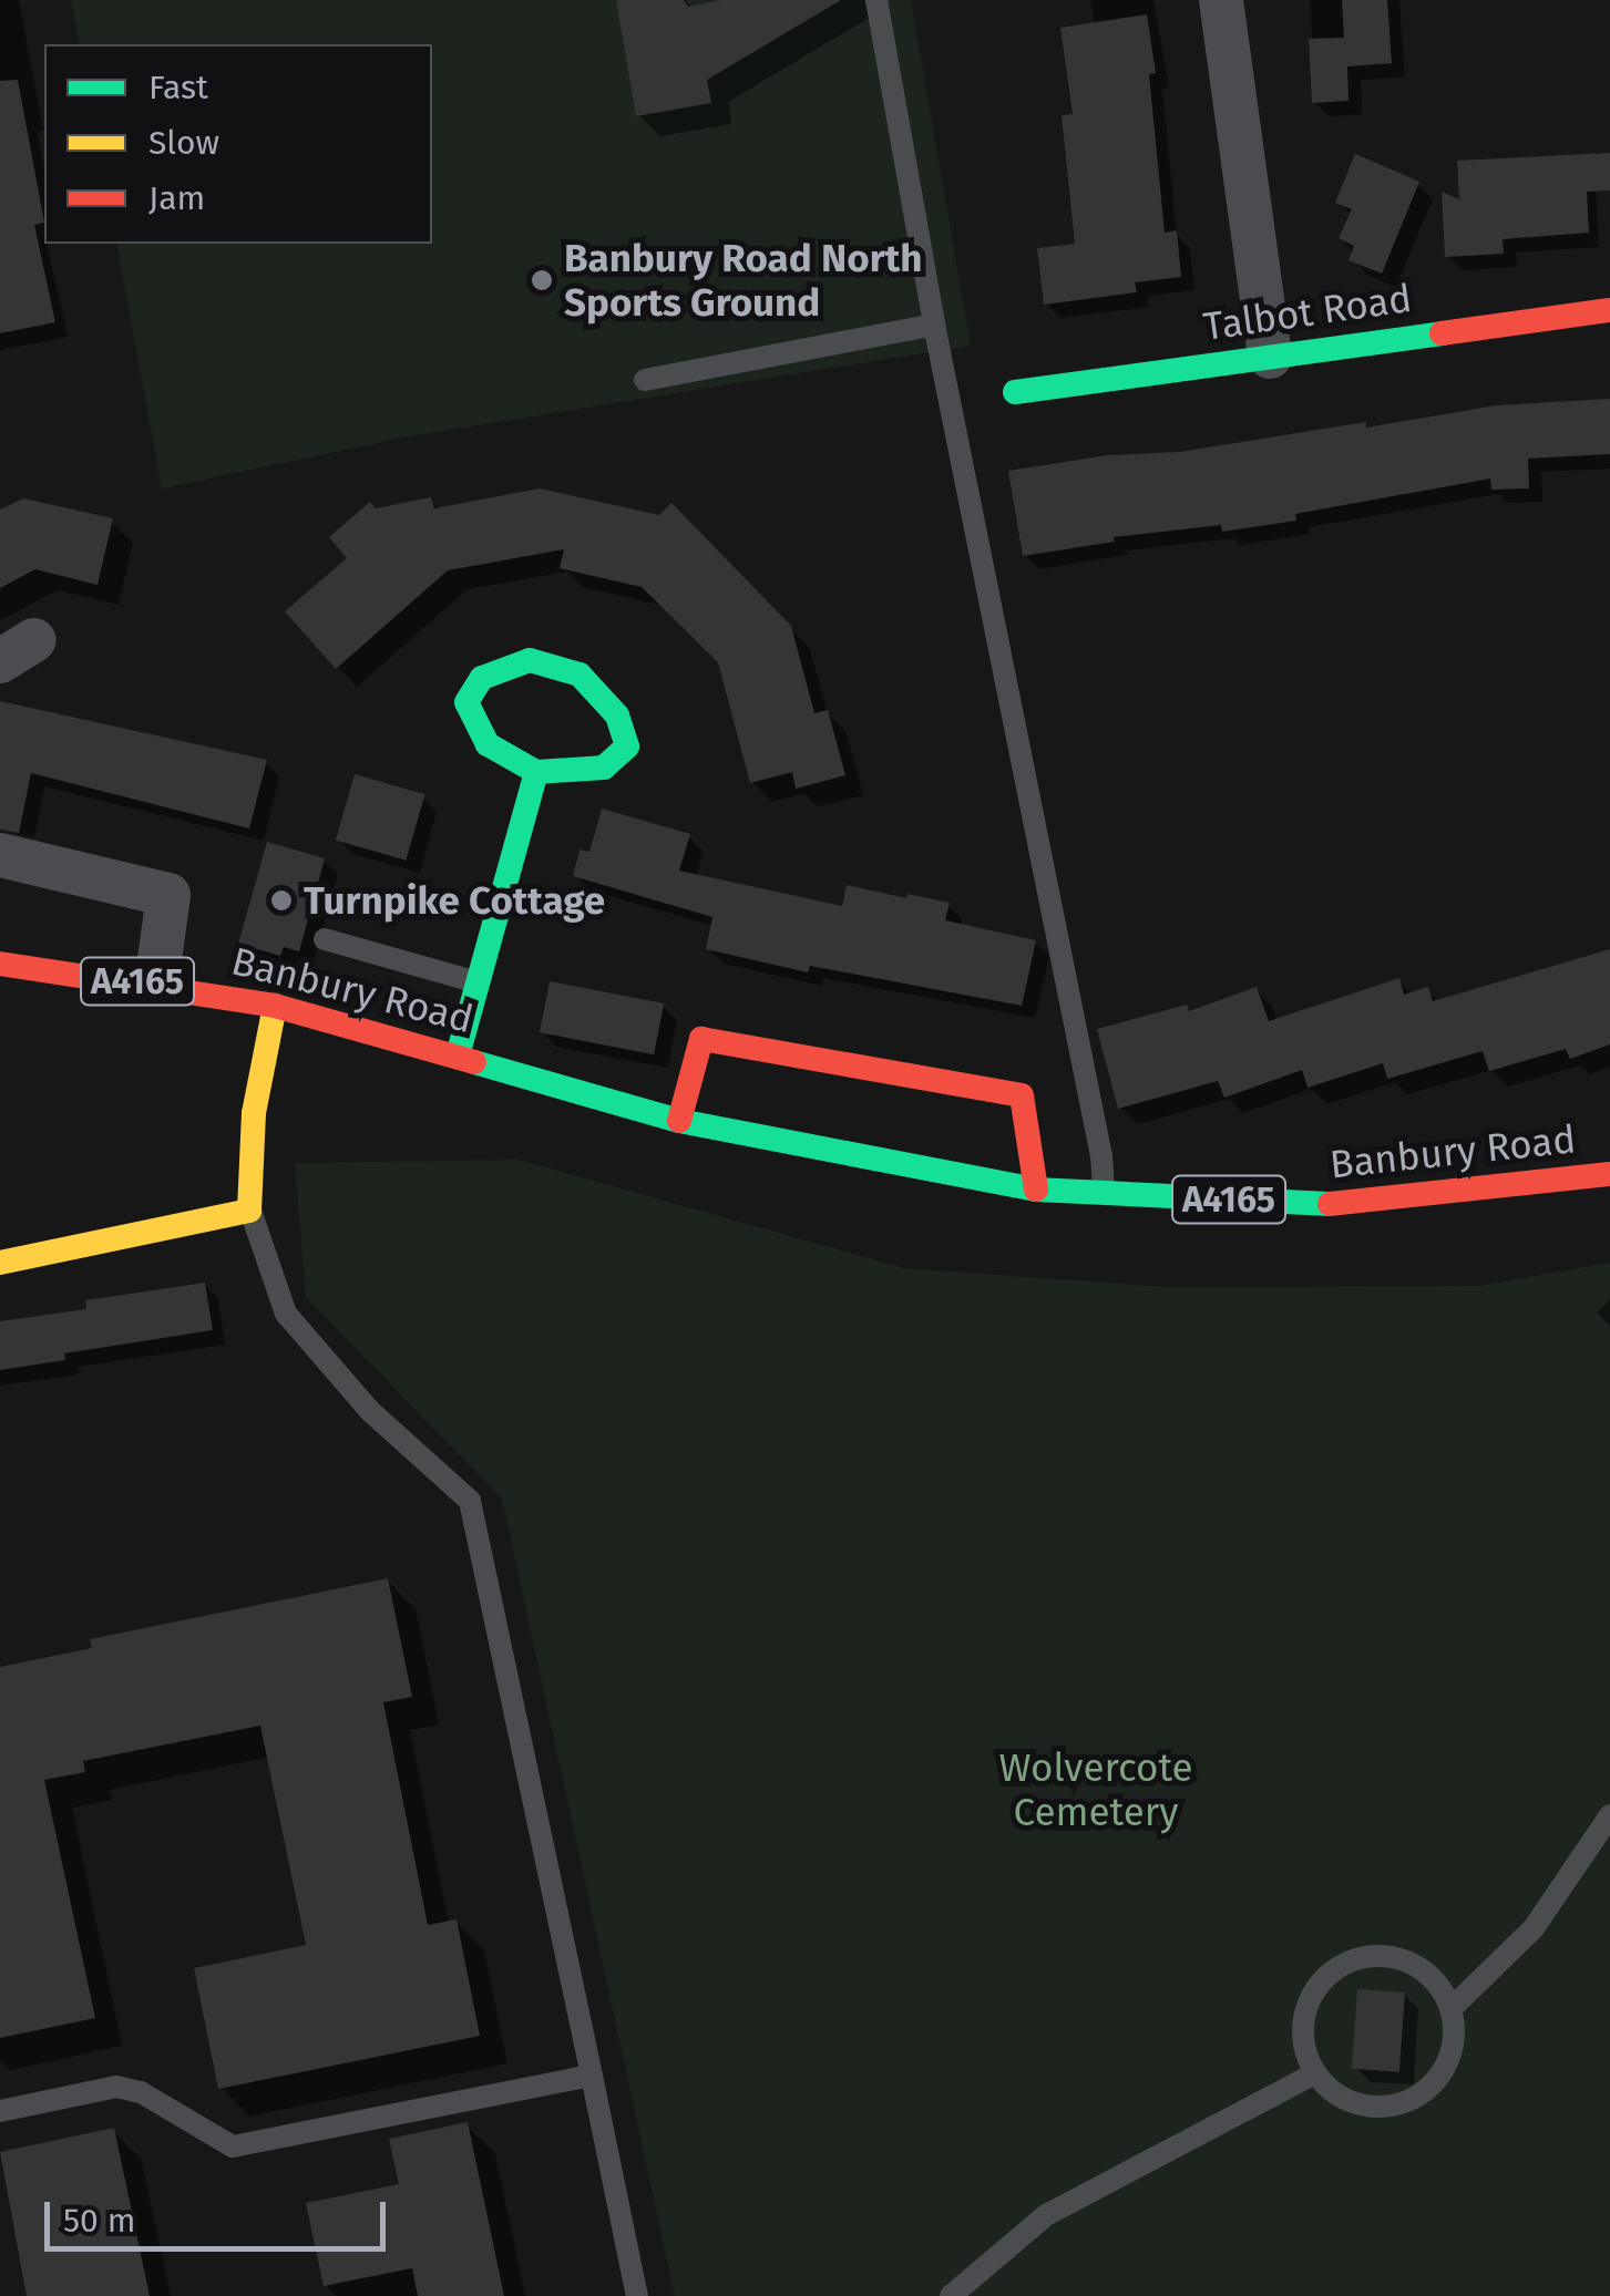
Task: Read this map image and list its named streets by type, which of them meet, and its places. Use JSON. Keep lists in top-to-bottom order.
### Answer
{
  "streets": {
    "street": ["Talbot Road", "A4165", "Banbury Road"]
  },
  "parks": ["Wolvercote Cemetery"],
  "places": ["Banbury Road North Sports Ground", "Turnpike Cottage"],
  "legend": ["Fast", "Slow", "Jam"],
  "scale_bar": "50 m"
}
